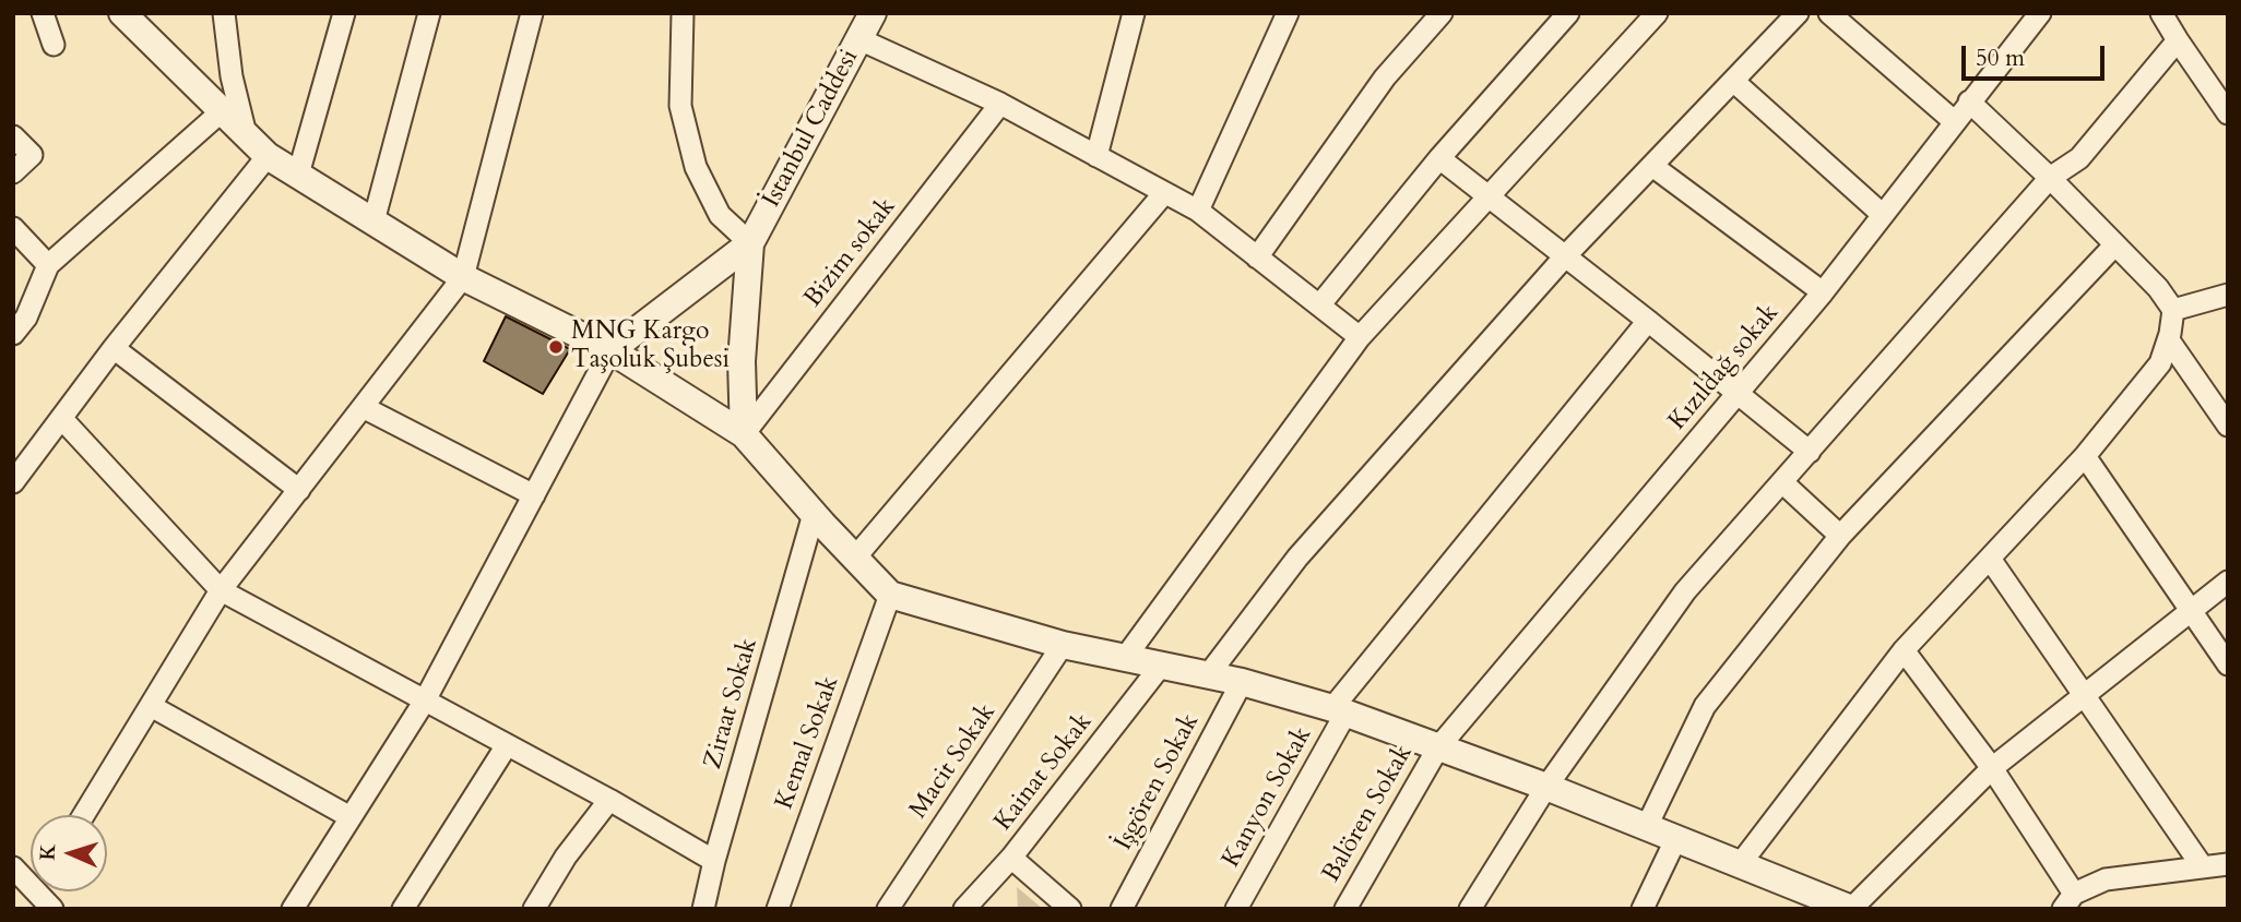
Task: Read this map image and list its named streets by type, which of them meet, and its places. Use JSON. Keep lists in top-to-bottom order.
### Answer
{
  "streets": {
    "street": [
      "İstanbul Caddesi",
      "Bizim sokak",
      "Kızıldağ sokak",
      "Ziraat Sokak",
      "Kemal Sokak",
      "Macit Sokak",
      "Kainat Sokak",
      "İşgören Sokak",
      "Kanyon Sokak",
      "Balören Sokak"
    ]
  },
  "crossings": [
    ["Kızıldağ sokak", "Balören Sokak"]
  ],
  "places": ["MNG Kargo Taşoluk Şubesi"],
  "scale_bar": "50 m",
  "north": "left"
}
